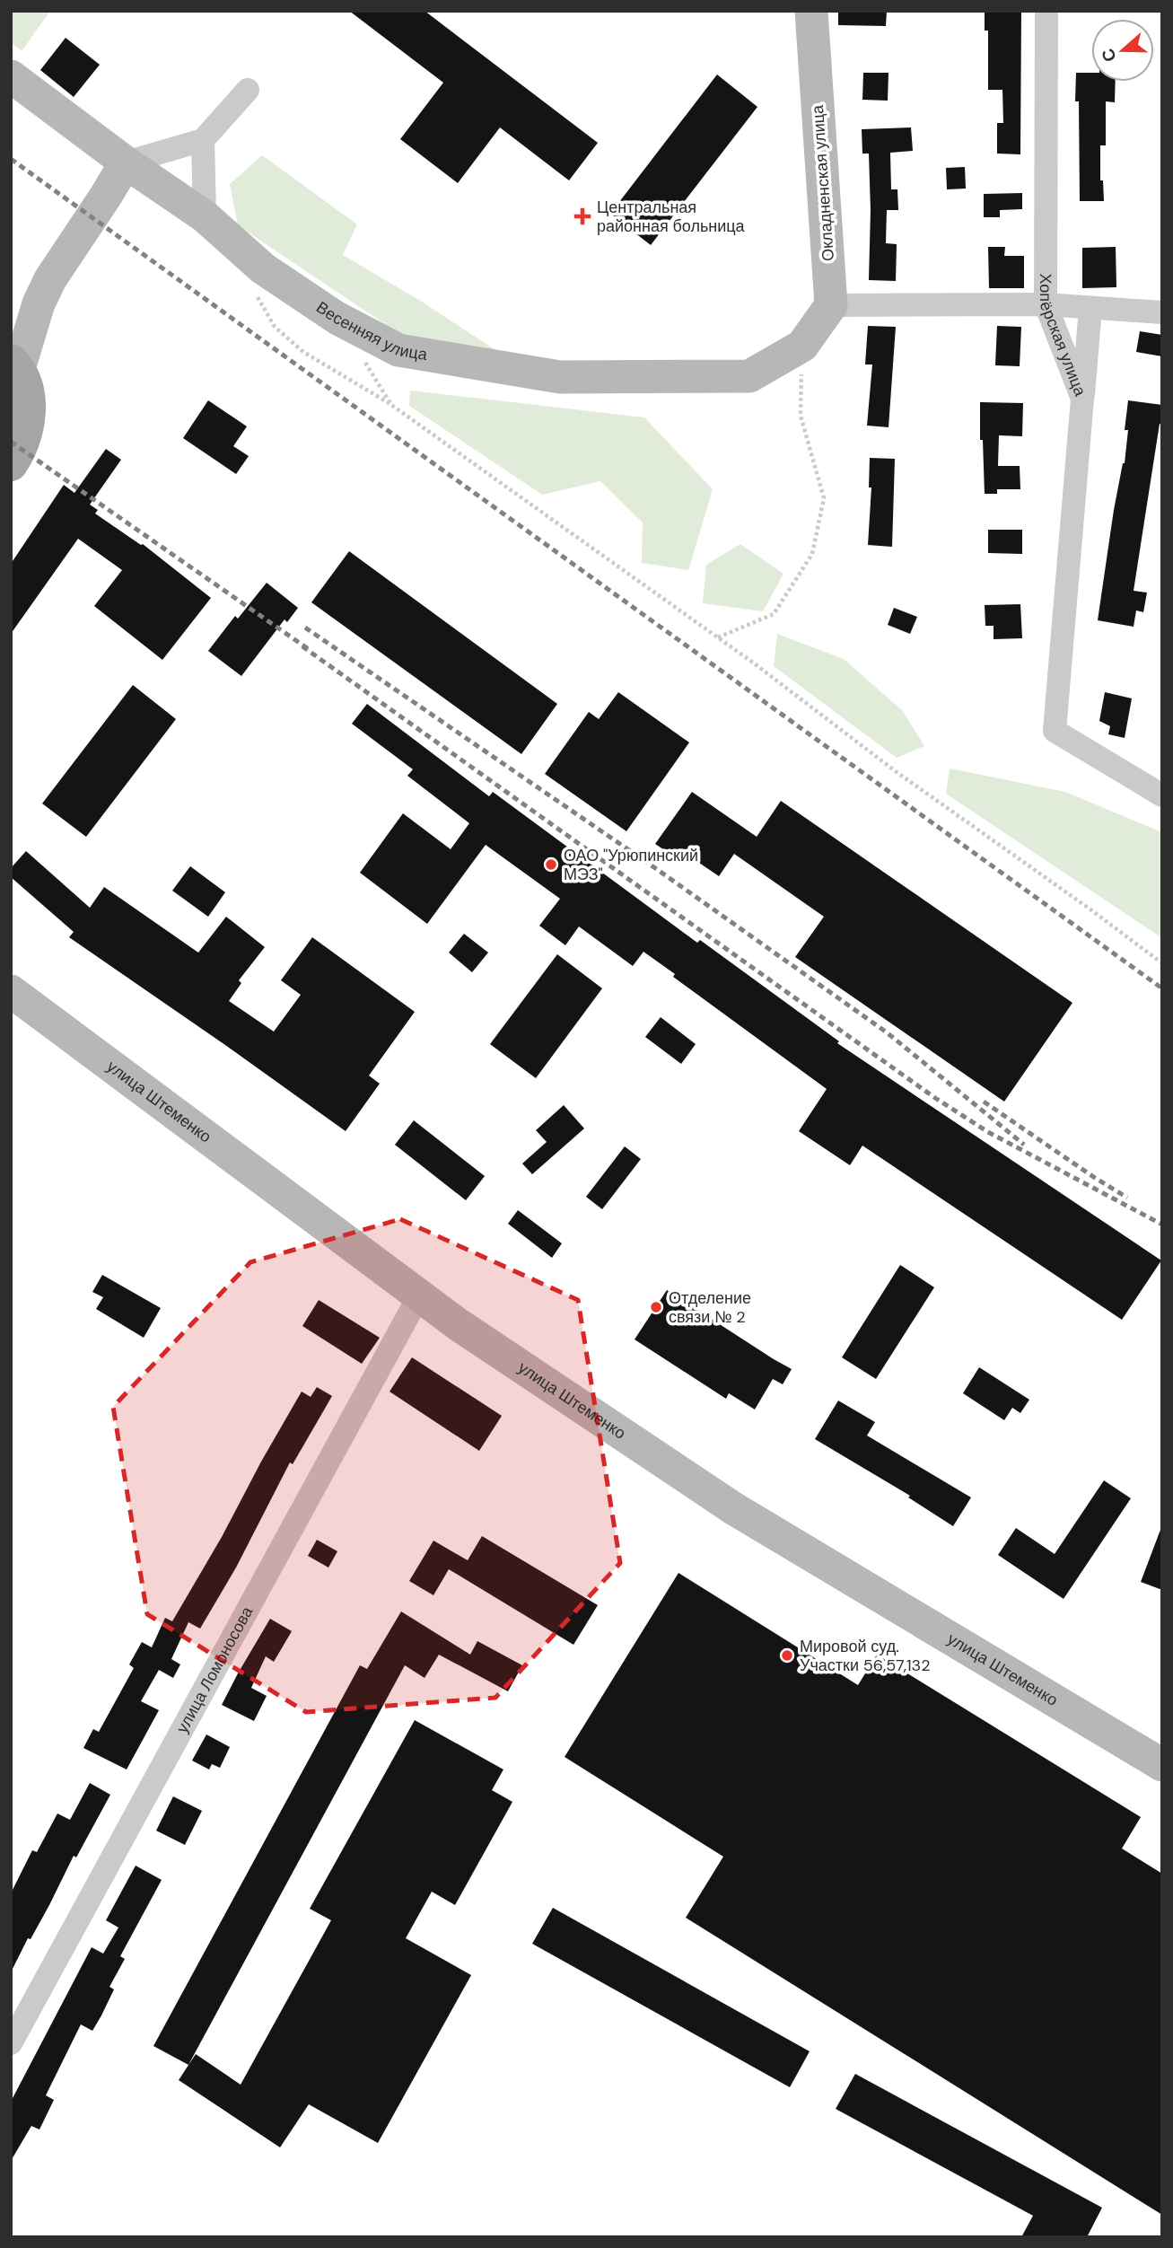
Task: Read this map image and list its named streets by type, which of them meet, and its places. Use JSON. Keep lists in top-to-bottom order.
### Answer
{
  "streets": {
    "main road": ["Окладненская улица", "Весенняя улица", "улица Штеменко"],
    "street": ["Хопёрская улица", "улица Ломоносова"]
  },
  "crossings": [
    ["улица Штеменко", "улица Ломоносова"]
  ],
  "places": {
    "health": ["Центральная районная больница"],
    "other": ["ОАО \"Урюпинский МЭЗ\"", "Отделение связи № 2", "Мировой суд. Участки 56,57,132"]
  },
  "north": "left"
}
